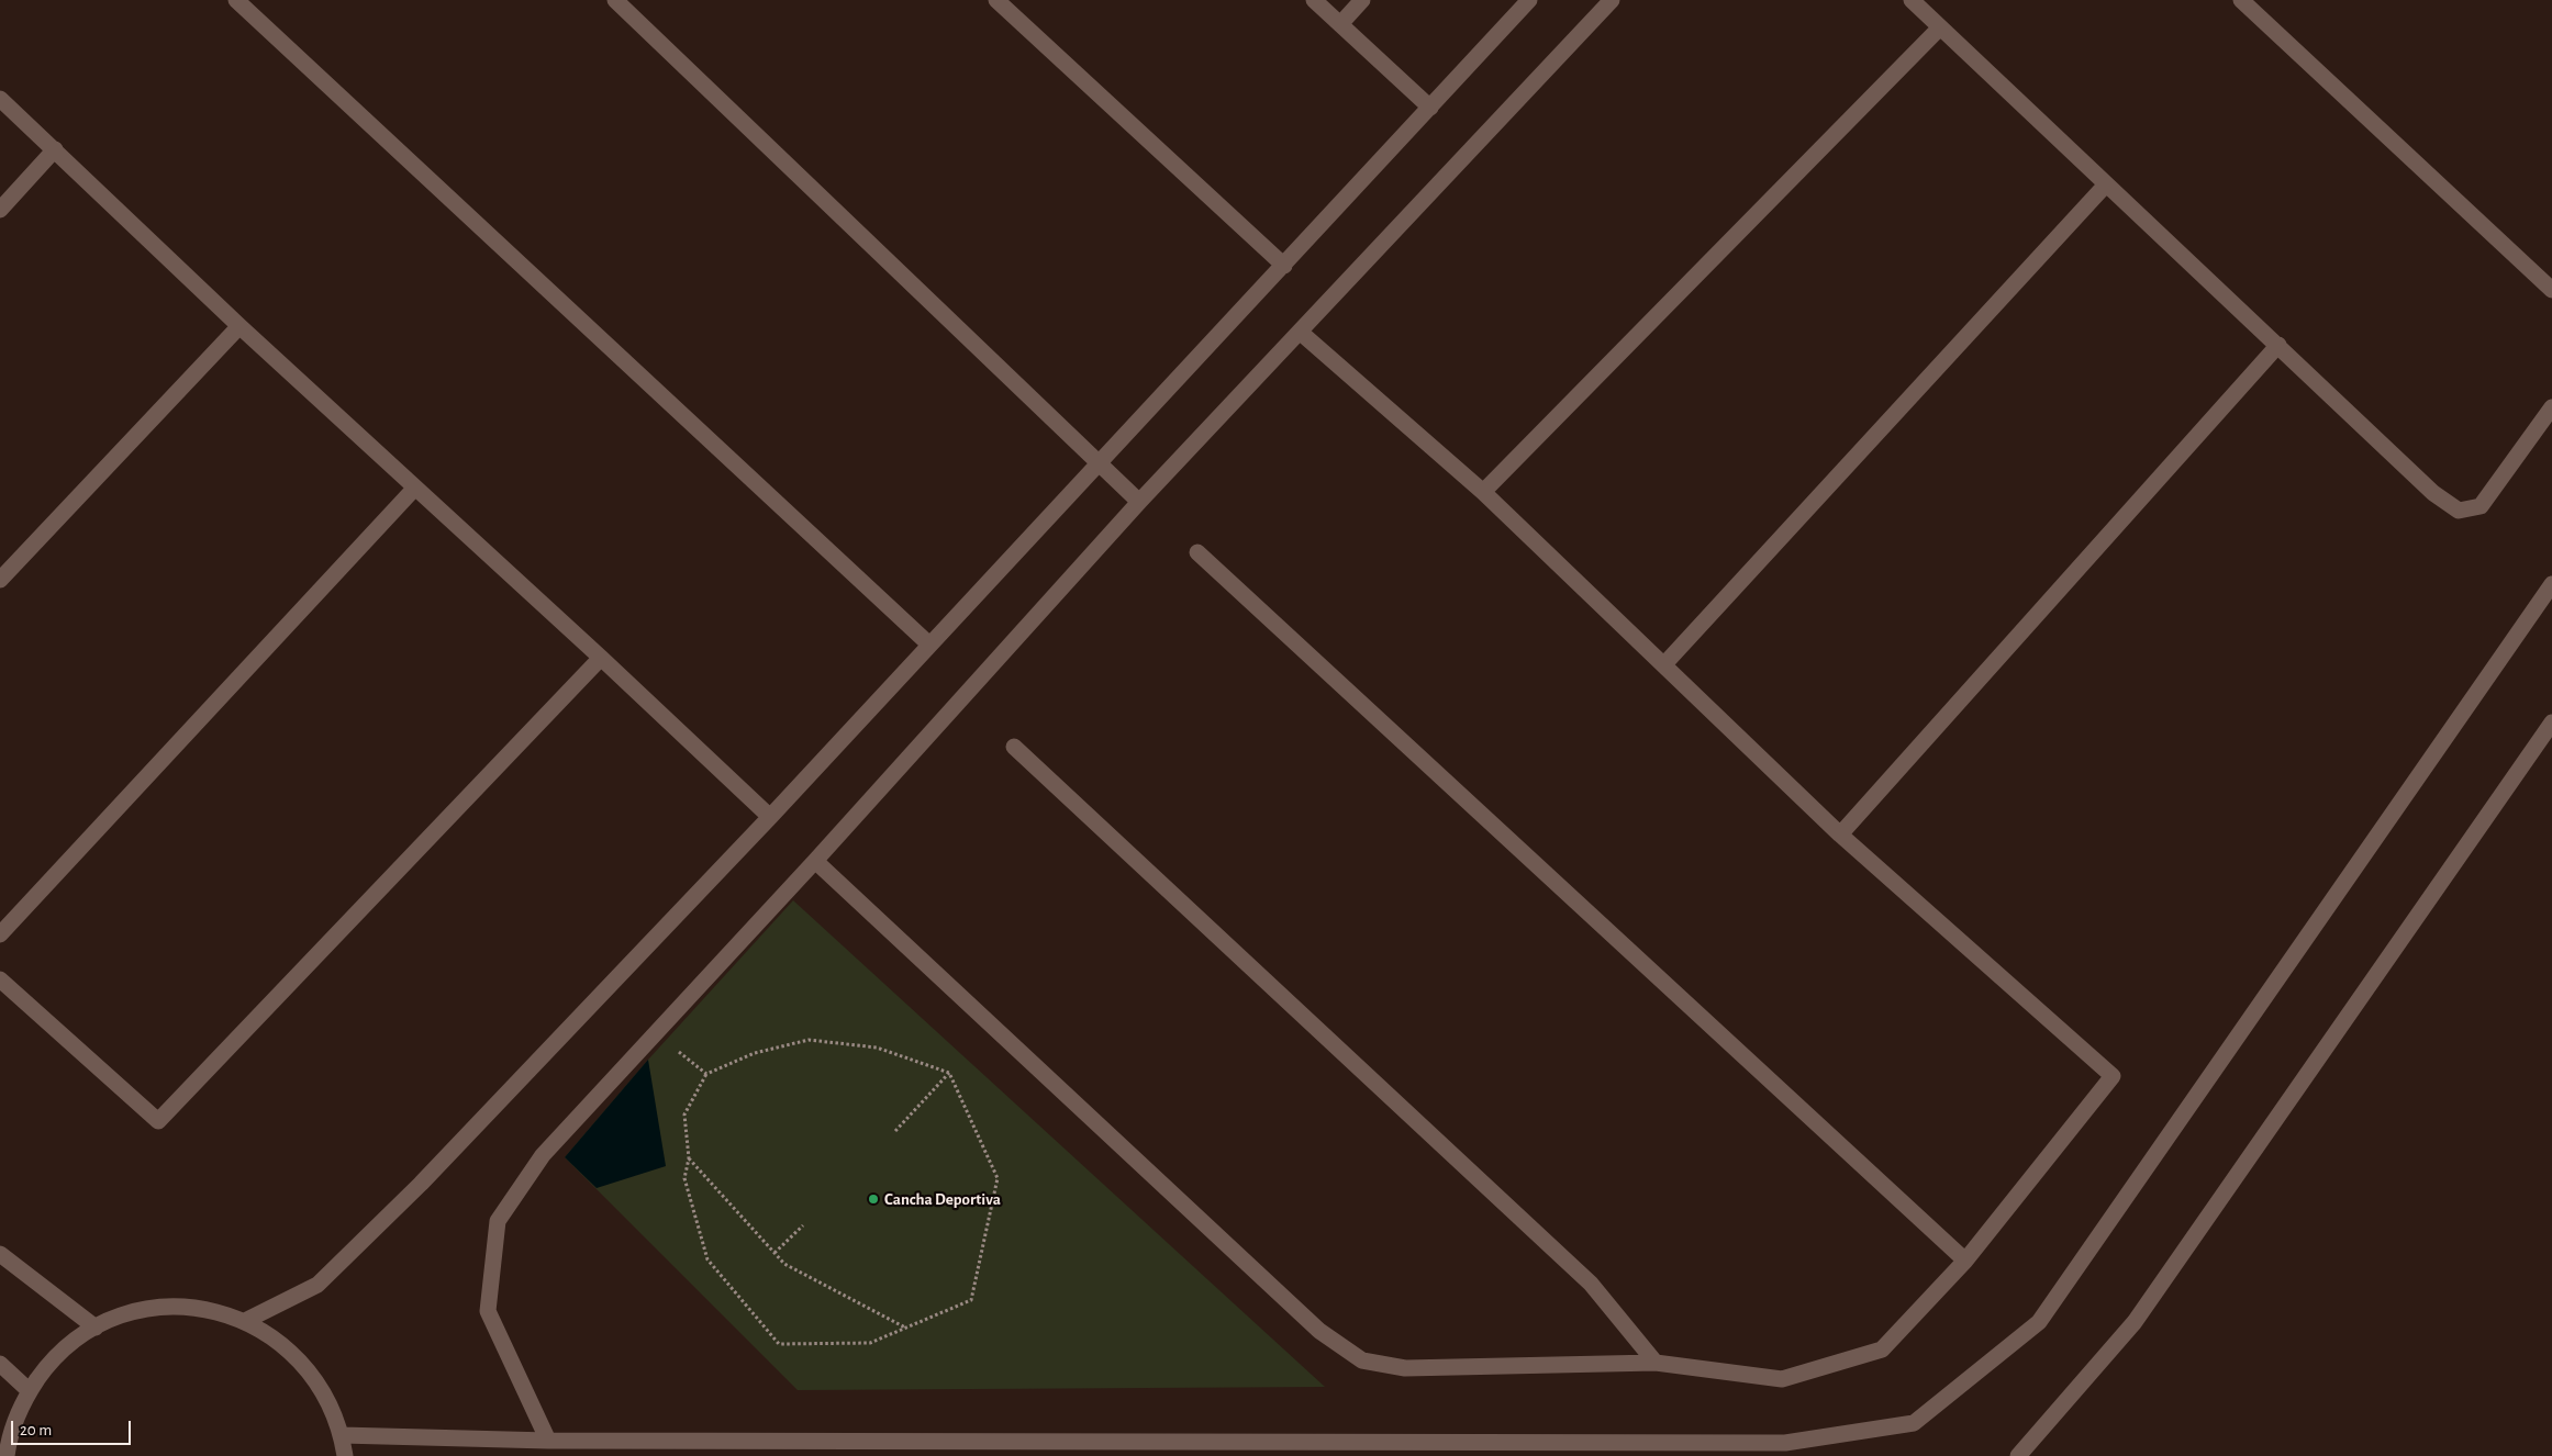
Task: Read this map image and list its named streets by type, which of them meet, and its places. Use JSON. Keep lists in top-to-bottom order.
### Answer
{
  "places": ["Cancha Deportiva"],
  "scale_bar": "20 m"
}
